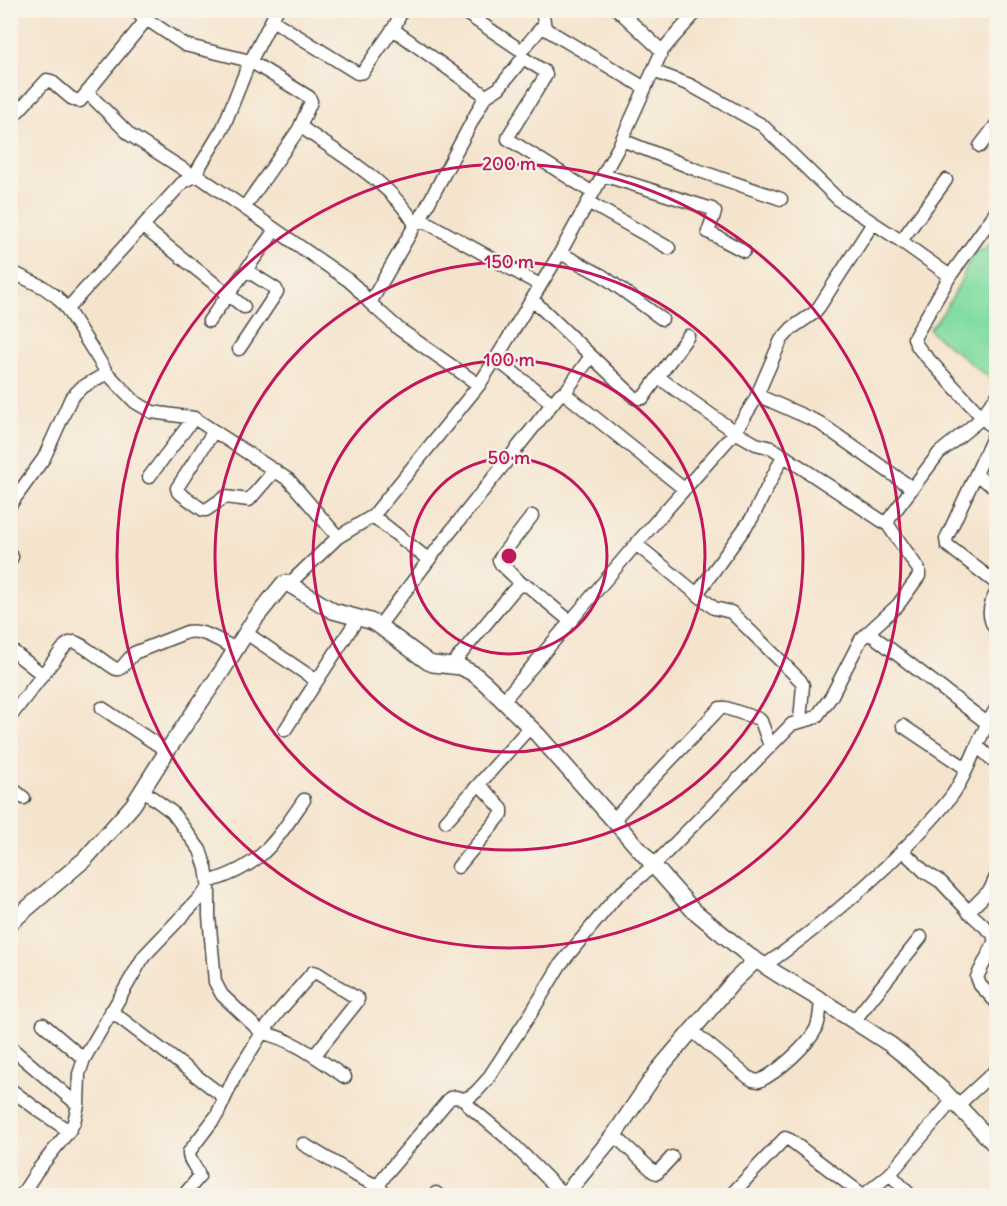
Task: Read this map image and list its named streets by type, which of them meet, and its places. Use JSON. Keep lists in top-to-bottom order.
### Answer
{
  "rings": [
    "200 m",
    "150 m",
    "100 m",
    "50 m"
  ]
}
